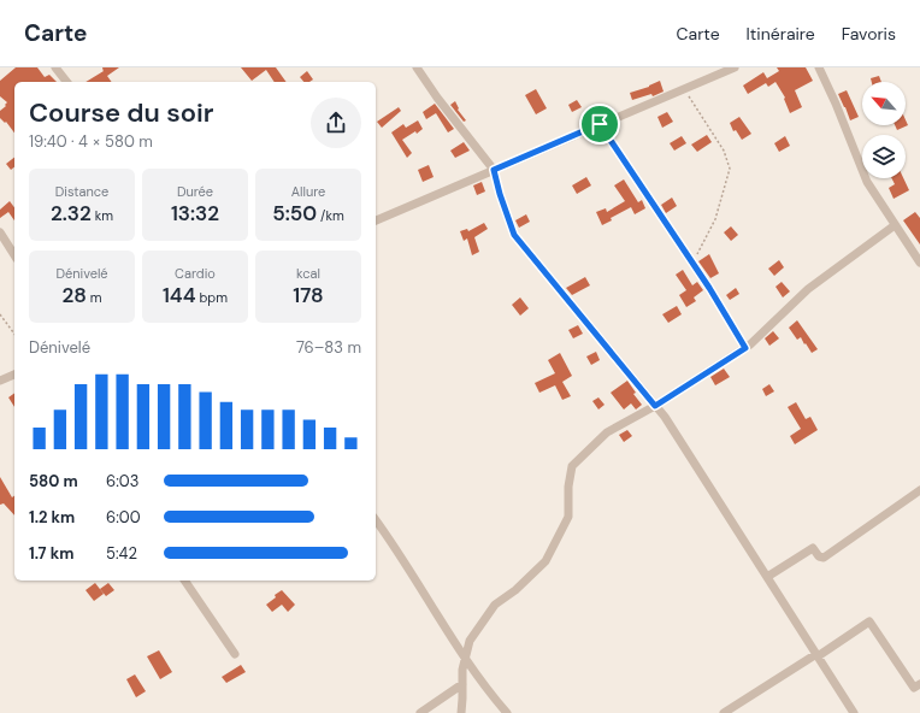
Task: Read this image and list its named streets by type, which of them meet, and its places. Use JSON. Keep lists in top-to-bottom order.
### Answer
{
  "north": "top left",
  "page": {
    "header": "Carte",
    "nav": ["Carte", "Itinéraire", "Favoris"],
    "heading": ["Course du soir", "19:40 · 4 × 580 m"],
    "stats": [
      ["Distance", "2.32 km"],
      ["Durée", "13:32"],
      ["Allure", "5:50 /km"],
      ["Dénivelé", "28 m"],
      ["Cardio", "144 bpm"],
      ["kcal", "178"]
    ],
    "chart": ["Dénivelé", "76–83 m"],
    "list": [
      {
        "name": "580 m",
        "note": "6:03"
      },
      {
        "name": "1.2 km",
        "note": "6:00"
      },
      {
        "name": "1.7 km",
        "note": "5:42"
      }
    ]
  }
}
